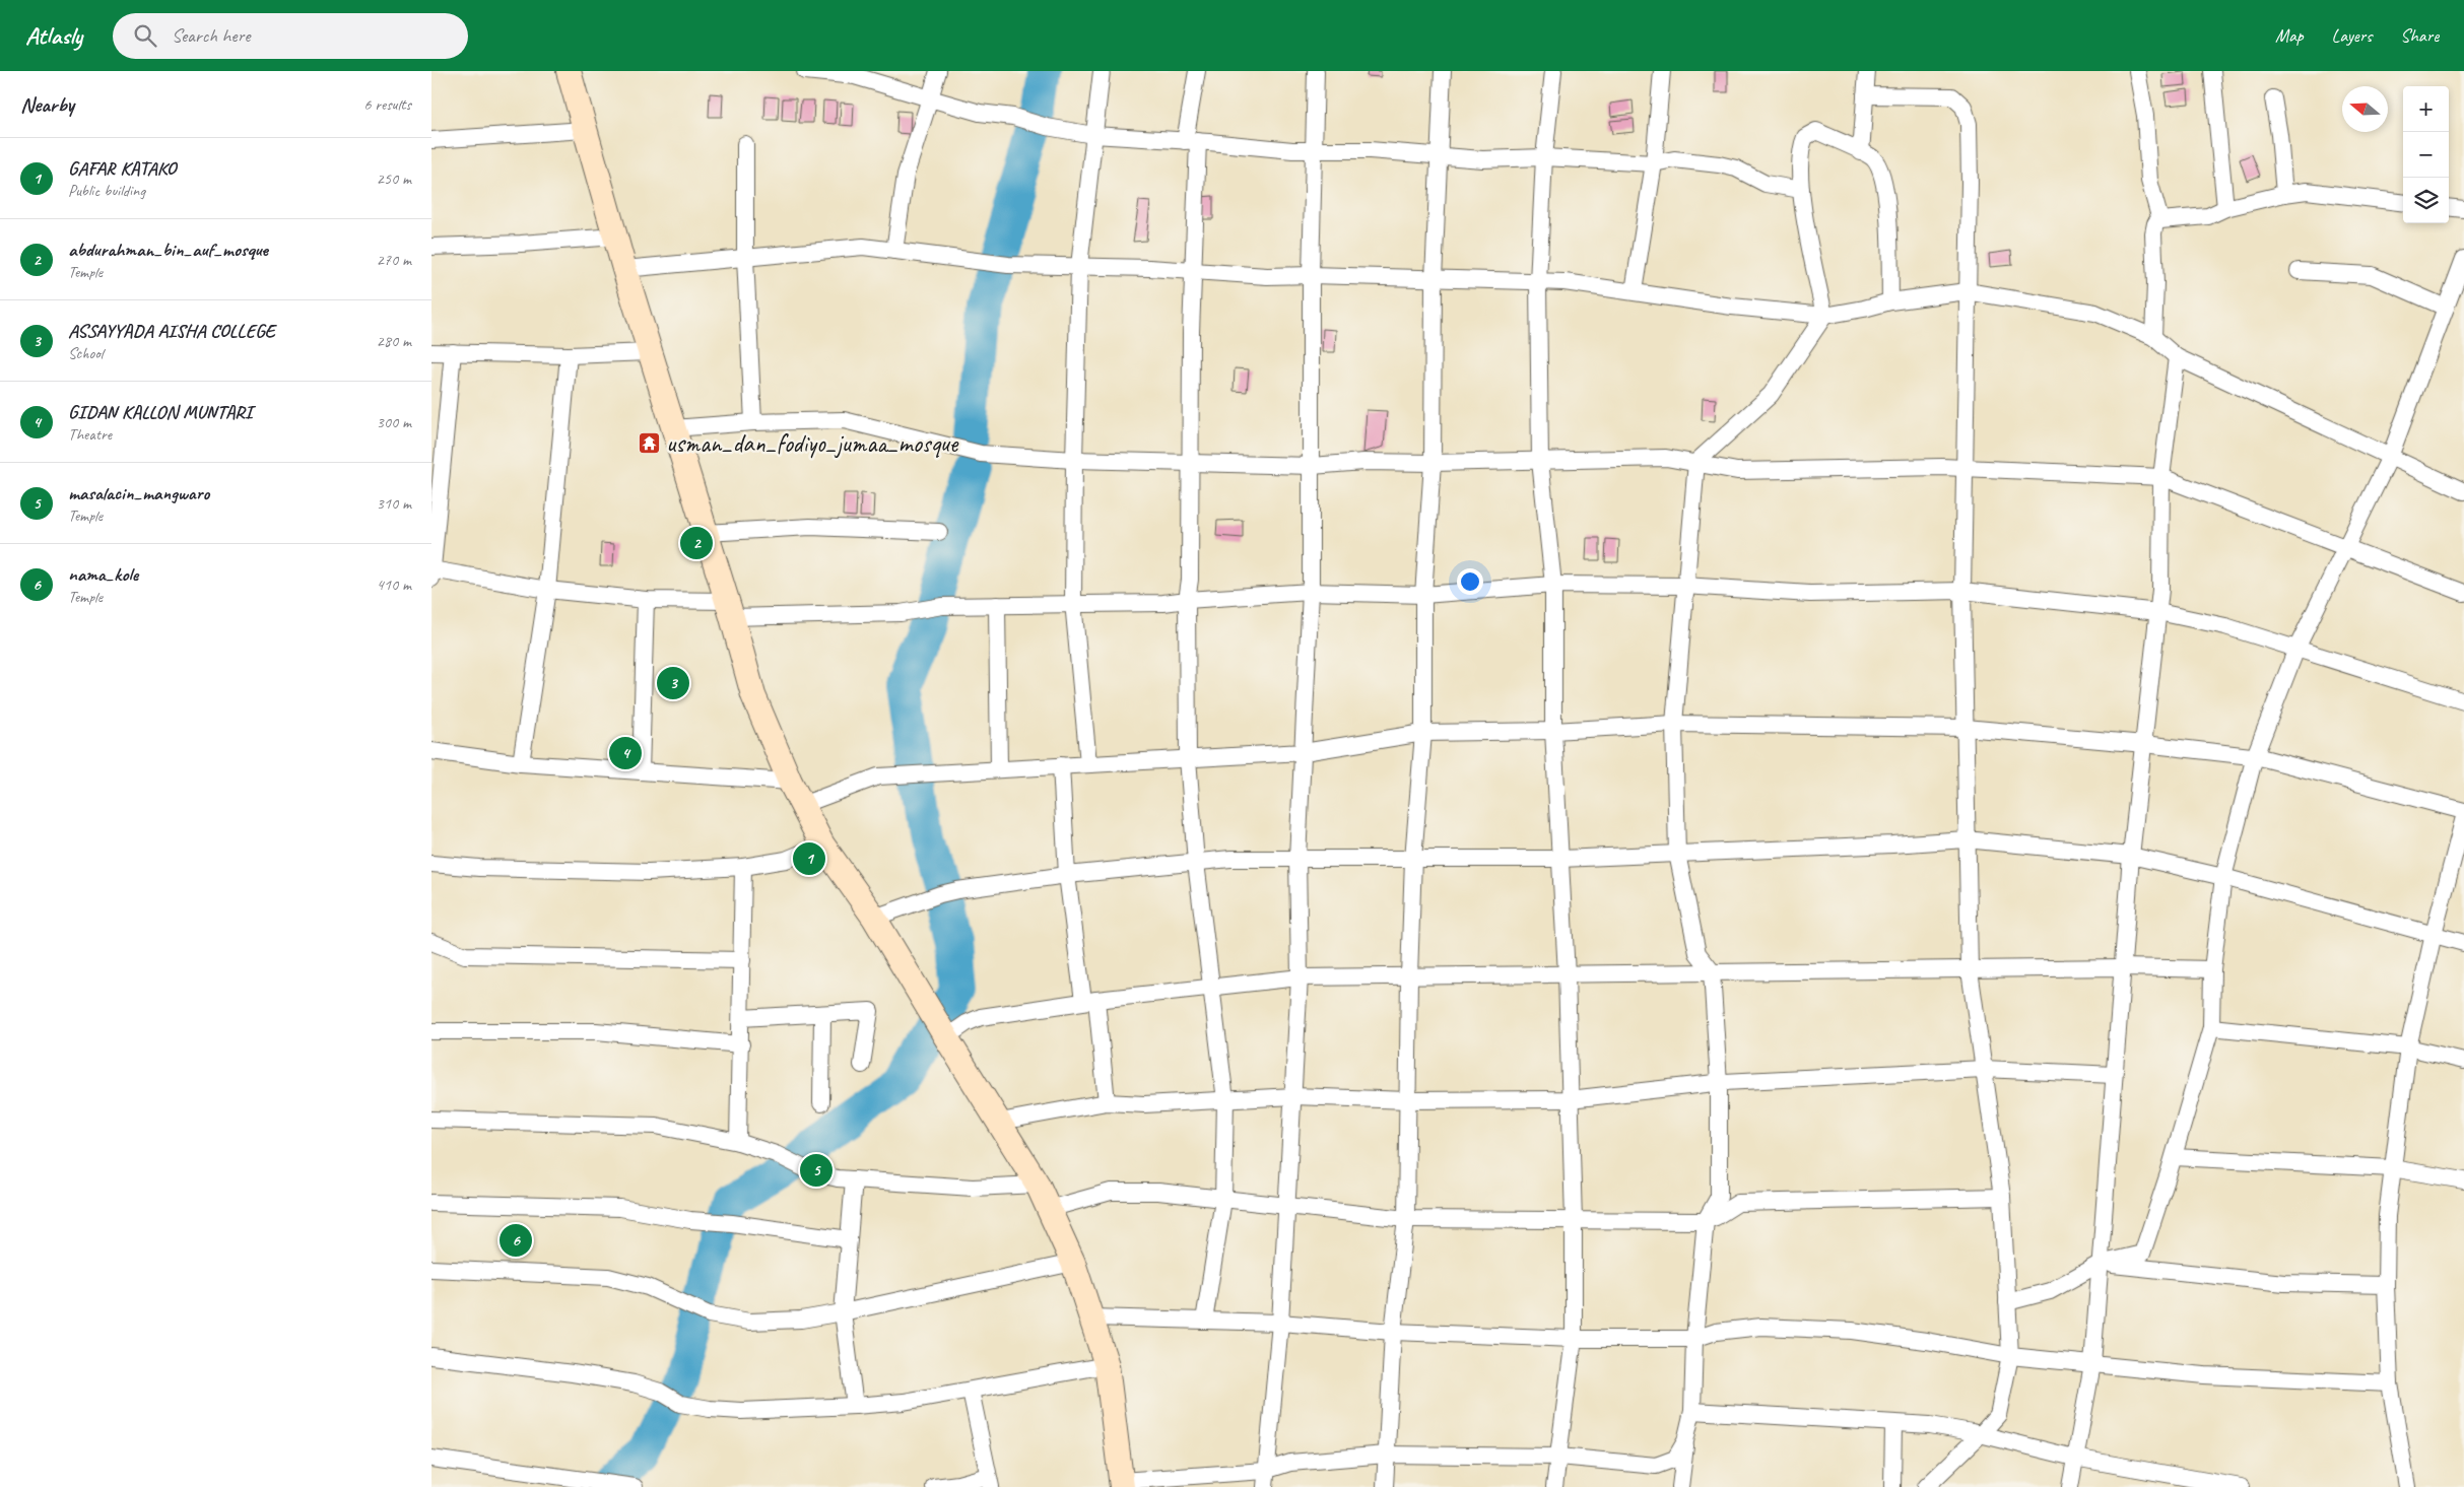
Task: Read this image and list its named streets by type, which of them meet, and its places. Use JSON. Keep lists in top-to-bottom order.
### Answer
{
  "places": {
    "temple": ["usman_dan_fodiyo_jumaa_mosque"]
  },
  "north": "left",
  "page": {
    "header": "Atlasly",
    "search": "Search here",
    "nav": ["Map", "Layers", "Share"],
    "heading": ["Nearby", "6 results"],
    "map_buttons": ["+", "−"],
    "list": [
      {
        "mark": "1",
        "name": "GAFAR KATAKO",
        "note": "Public building",
        "value": "250 m"
      },
      {
        "mark": "2",
        "name": "abdurahman_bin_auf_mosque",
        "note": "Temple",
        "value": "270 m"
      },
      {
        "mark": "3",
        "name": "ASSAYYADA AISHA COLLEGE",
        "note": "School",
        "value": "280 m"
      },
      {
        "mark": "4",
        "name": "GIDAN KALLON MUNTARI",
        "note": "Theatre",
        "value": "300 m"
      },
      {
        "mark": "5",
        "name": "masalacin_mangwaro",
        "note": "Temple",
        "value": "310 m"
      },
      {
        "mark": "6",
        "name": "nama_kole",
        "note": "Temple",
        "value": "410 m"
      }
    ],
    "pins": [
      "2",
      "3",
      "4",
      "1",
      "5",
      "6"
    ]
  }
}
